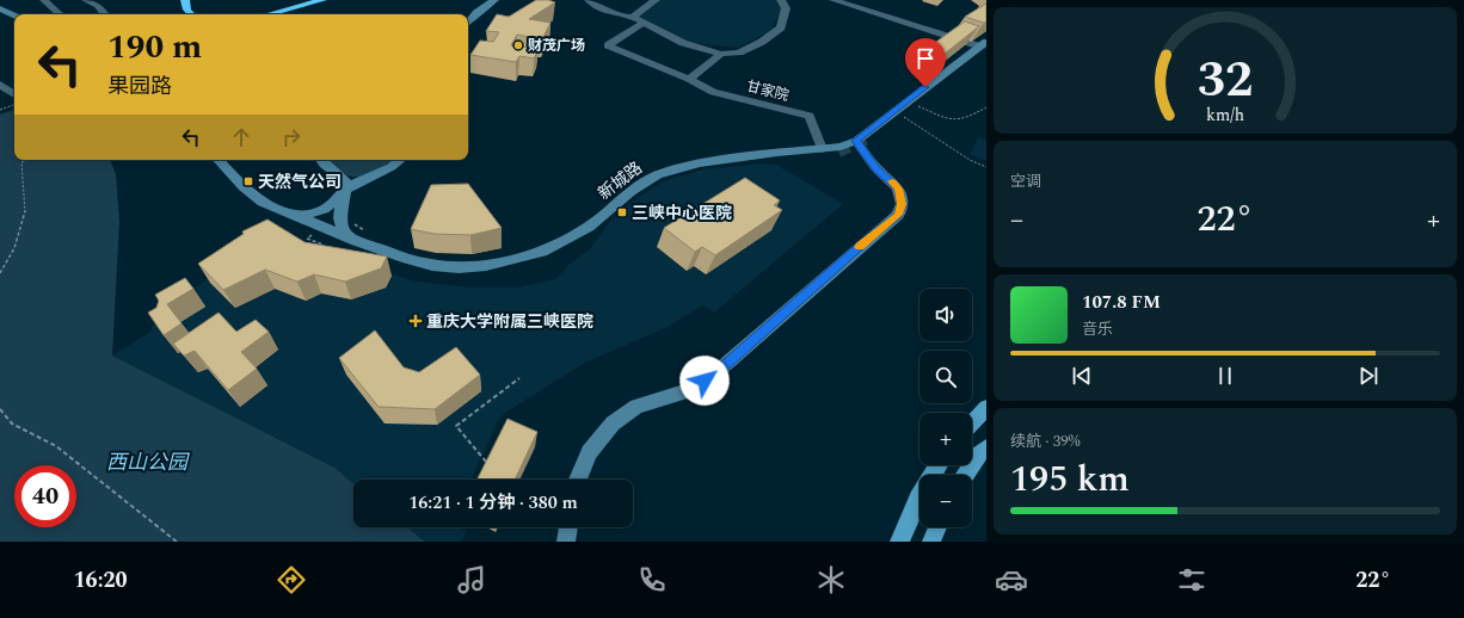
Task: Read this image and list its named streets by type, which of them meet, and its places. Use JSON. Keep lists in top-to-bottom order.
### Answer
{
  "streets": {
    "main road": ["新城路"],
    "street": ["甘家院"]
  },
  "crossings": [
    ["甘家院", "新城路"]
  ],
  "parks": ["西山公园"],
  "places": {
    "other": ["财茂广场"],
    "transit": ["天然气公司", "三峡中心医院"],
    "health": ["重庆大学附属三峡医院"]
  },
  "page": {
    "turn": ["190 m", "果园路"],
    "tile": [
      "空调",
      ["续航 · 39%", "195 km"]
    ],
    "heat": ["−", "22°", "+"],
    "song": ["107.8 FM", "音乐"],
    "map_buttons": ["+", "−"],
    "limit": "40",
    "trip": "16:21 · 1 分钟 · 380 m",
    "tabs": ["16:20", "22°"],
    "gauge": ["32", "km/h"]
  }
}
